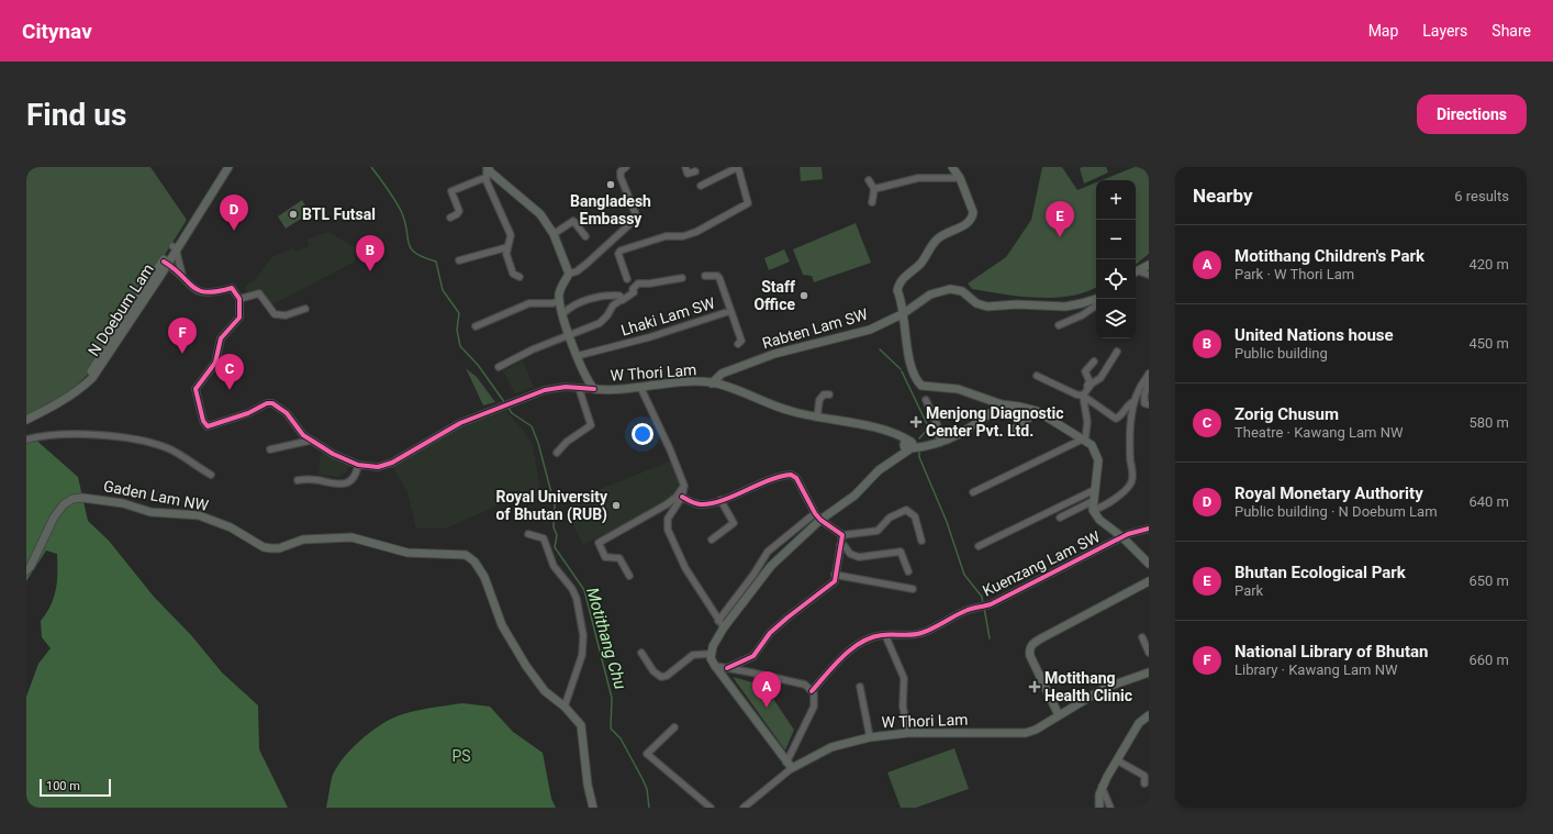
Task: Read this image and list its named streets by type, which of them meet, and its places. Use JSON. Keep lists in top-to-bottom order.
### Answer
{
  "streets": {
    "main road": [
      "N Doebum Lam",
      "Rabten Lam SW",
      "W Thori Lam",
      "Gaden Lam NW"
    ],
    "street": ["Lhaki Lam SW", "Kuenzang Lam SW"]
  },
  "crossings": [
    ["Lhaki Lam SW", "W Thori Lam"],
    ["Rabten Lam SW", "W Thori Lam"]
  ],
  "water": ["Motithang Chu"],
  "parks": ["PS"],
  "places": {
    "other": [
      "Bangladesh Embassy",
      "BTL Futsal",
      "Staff Office",
      "Royal University of Bhutan (RUB)"
    ],
    "health": ["Menjong Diagnostic Center Pvt. Ltd.", "Motithang Health Clinic"]
  },
  "scale_bar": "100 m",
  "page": {
    "header": "Citynav",
    "nav": ["Map", "Layers", "Share"],
    "buttons": "Directions",
    "title": "Find us",
    "heading": ["Nearby", "6 results"],
    "map_buttons": ["+", "−"],
    "pins": [
      "D",
      "E",
      "B",
      "F",
      "C",
      "A"
    ],
    "list": [
      {
        "mark": "A",
        "name": "Motithang Children's Park",
        "note": "Park · W Thori Lam",
        "value": "420 m"
      },
      {
        "mark": "B",
        "name": "United Nations house",
        "note": "Public building",
        "value": "450 m"
      },
      {
        "mark": "C",
        "name": "Zorig Chusum",
        "note": "Theatre · Kawang Lam NW",
        "value": "580 m"
      },
      {
        "mark": "D",
        "name": "Royal Monetary Authority",
        "note": "Public building · N Doebum Lam",
        "value": "640 m"
      },
      {
        "mark": "E",
        "name": "Bhutan Ecological Park",
        "note": "Park",
        "value": "650 m"
      },
      {
        "mark": "F",
        "name": "National Library of Bhutan",
        "note": "Library · Kawang Lam NW",
        "value": "660 m"
      }
    ],
    "scale": "100 m"
  }
}
